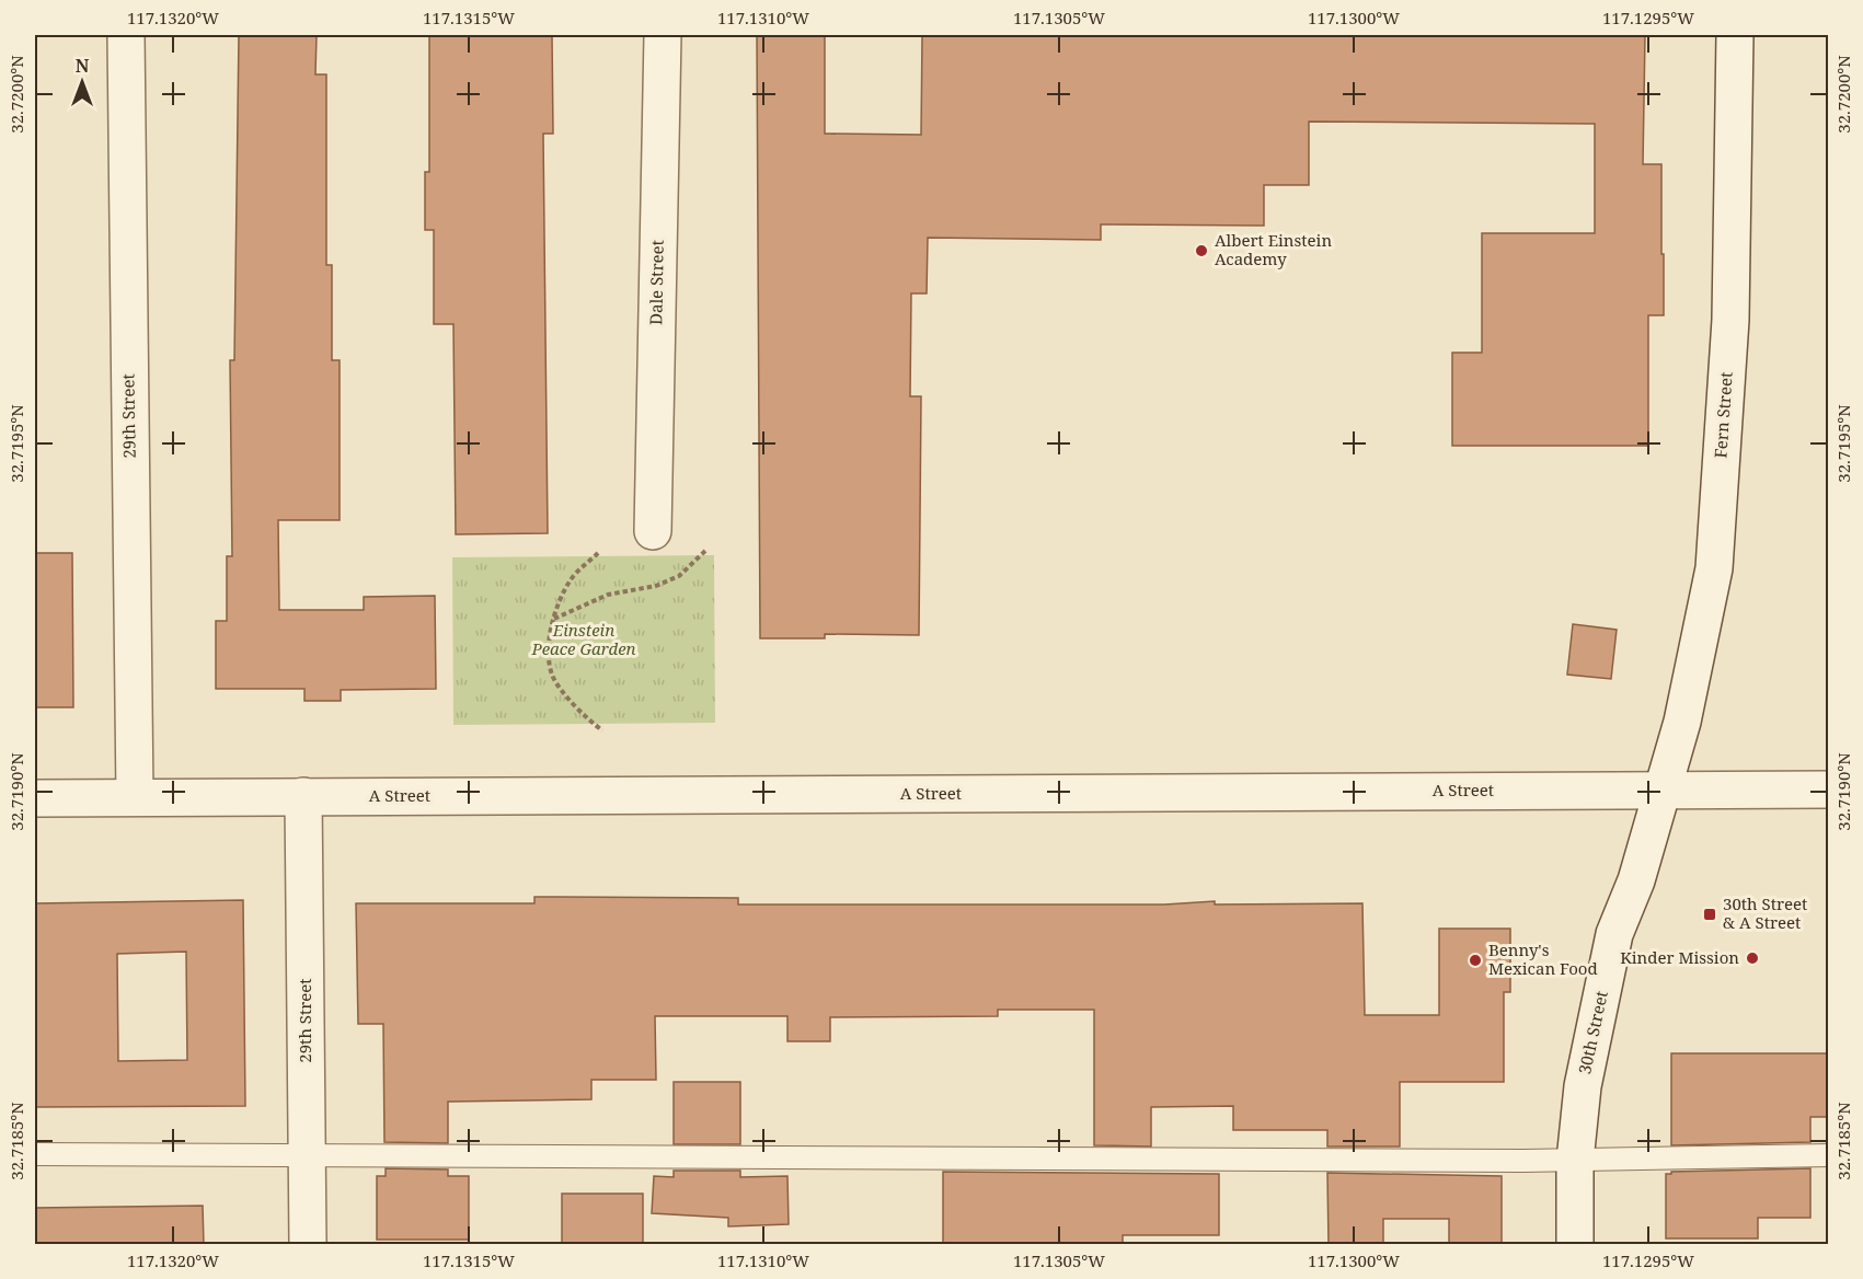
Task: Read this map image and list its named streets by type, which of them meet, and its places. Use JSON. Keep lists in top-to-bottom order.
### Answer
{
  "streets": {
    "street": [
      "Dale Street",
      "Fern Street",
      "29th Street",
      "A Street",
      "30th Street"
    ]
  },
  "crossings": [
    ["Fern Street", "A Street"],
    ["Fern Street", "30th Street"],
    ["29th Street", "A Street"],
    ["A Street", "30th Street"]
  ],
  "parks": ["Einstein Peace Garden"],
  "places": {
    "other": ["Albert Einstein Academy", "Kinder Mission", "Benny's Mexican Food"],
    "transit": ["30th Street & A Street"]
  },
  "north": "top",
  "coordinates": [
    "117.1320°W",
    "117.1315°W",
    "117.1310°W",
    "117.1305°W",
    "117.1300°W",
    "117.1295°W",
    "32.7200°N",
    "32.7195°N",
    "32.7190°N",
    "32.7185°N"
  ]
}
